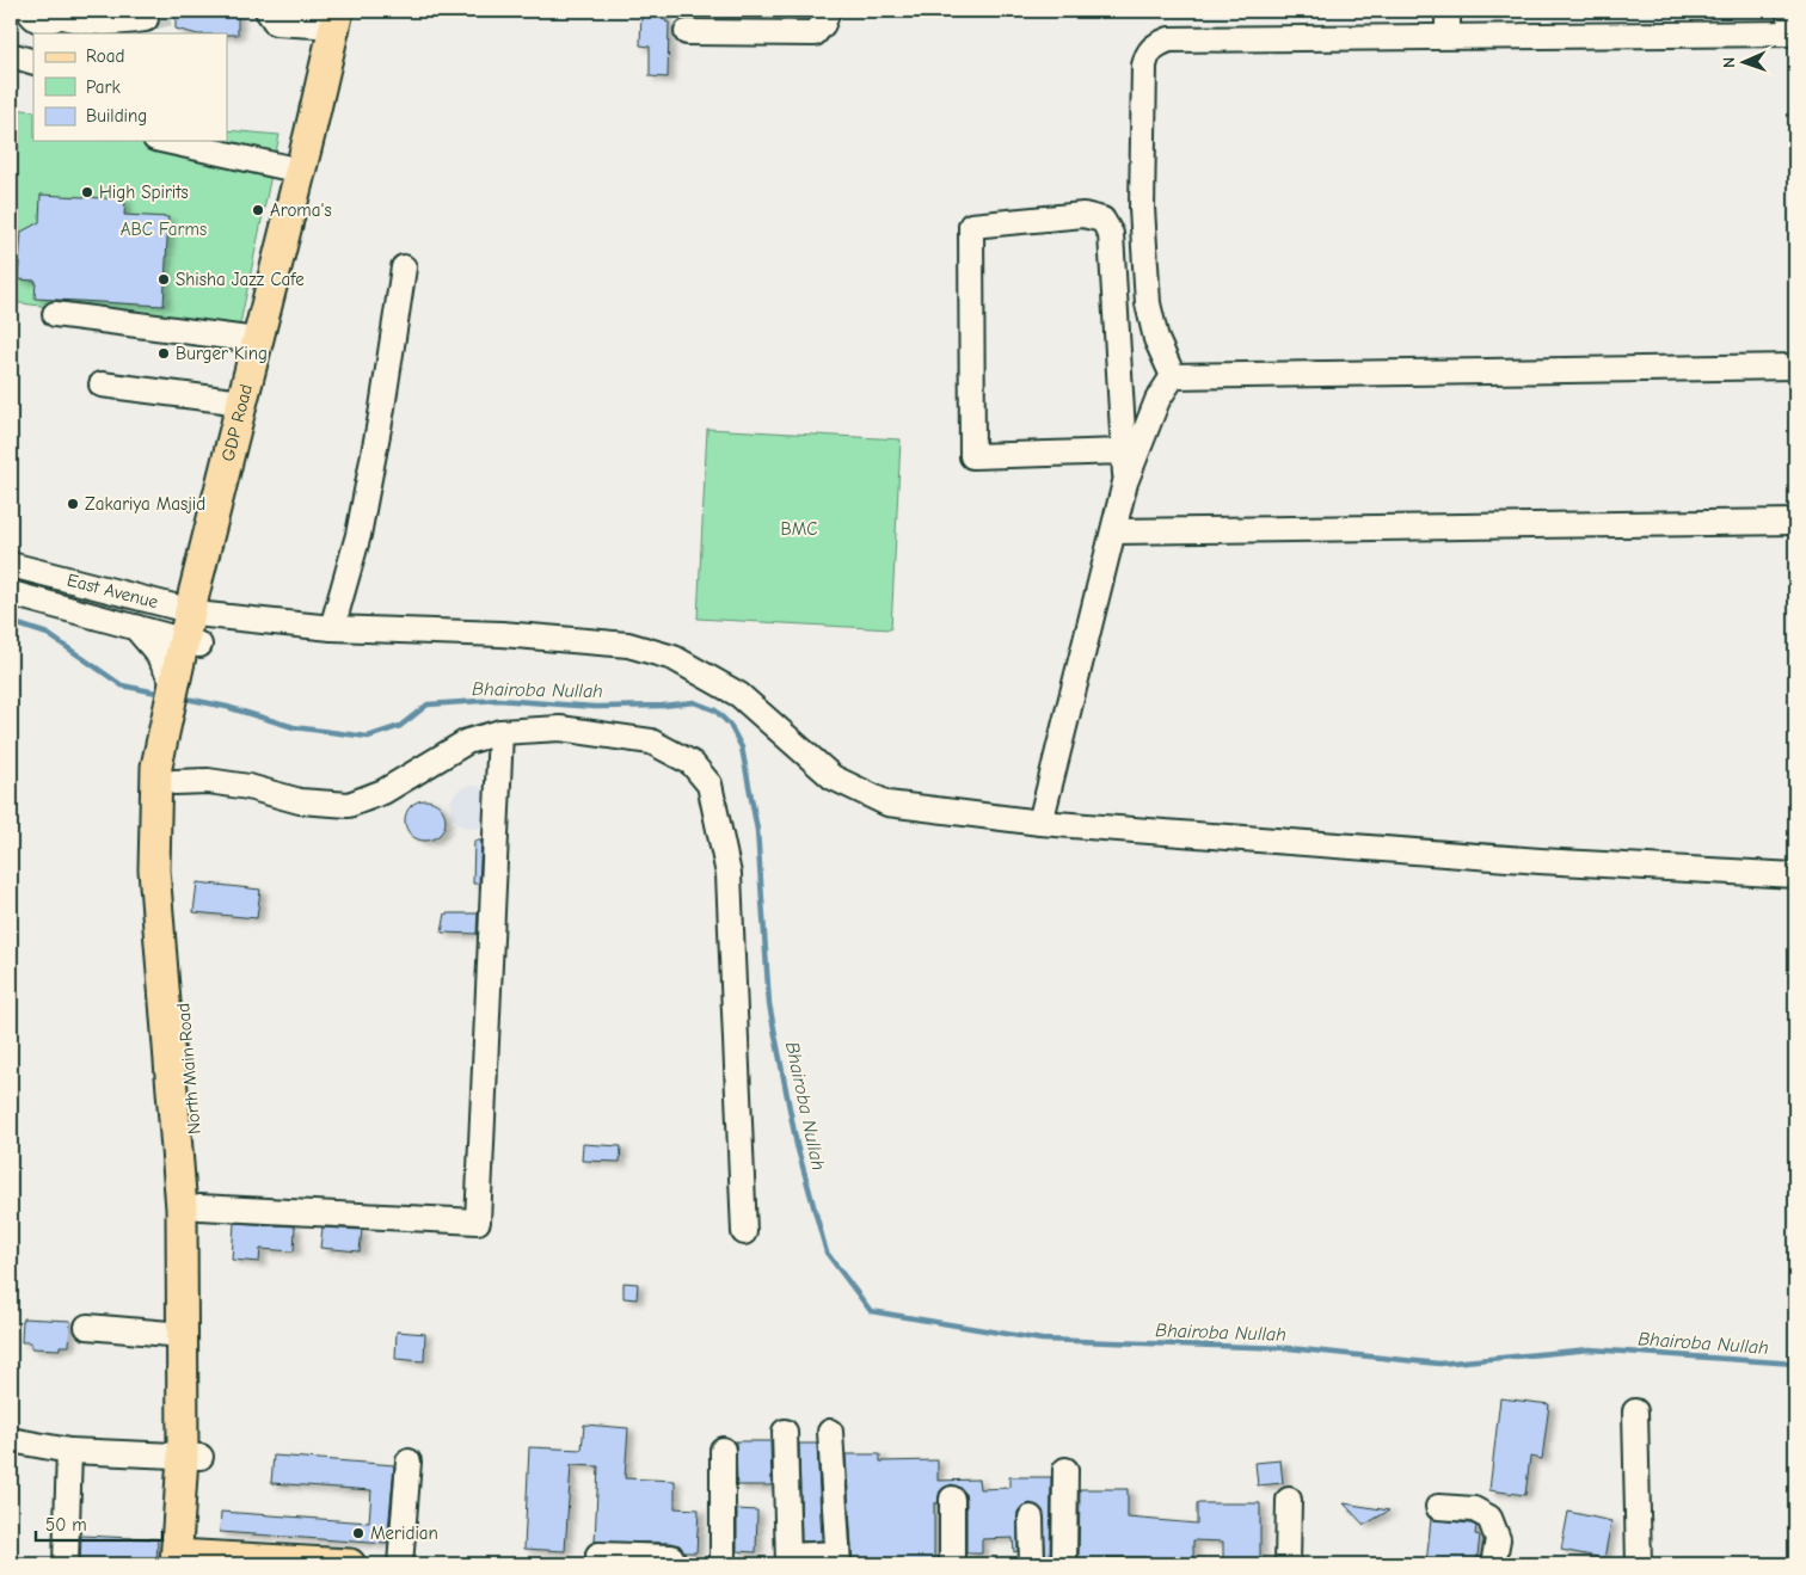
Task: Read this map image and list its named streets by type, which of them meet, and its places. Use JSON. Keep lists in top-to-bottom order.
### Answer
{
  "streets": {
    "main road": ["GDP Road", "North Main Road"],
    "street": ["East Avenue"]
  },
  "crossings": [
    ["GDP Road", "East Avenue"],
    ["GDP Road", "North Main Road"],
    ["East Avenue", "North Main Road"]
  ],
  "water": ["Bhairoba Nullah"],
  "parks": ["ABC Farms", "BMC"],
  "places": [
    "High Spirits",
    "Aroma's",
    "Shisha Jazz Cafe",
    "Burger King",
    "Zakariya Masjid",
    "Meridian"
  ],
  "legend": ["Road", "Park", "Building"],
  "scale_bar": "50 m",
  "north": "left"
}
